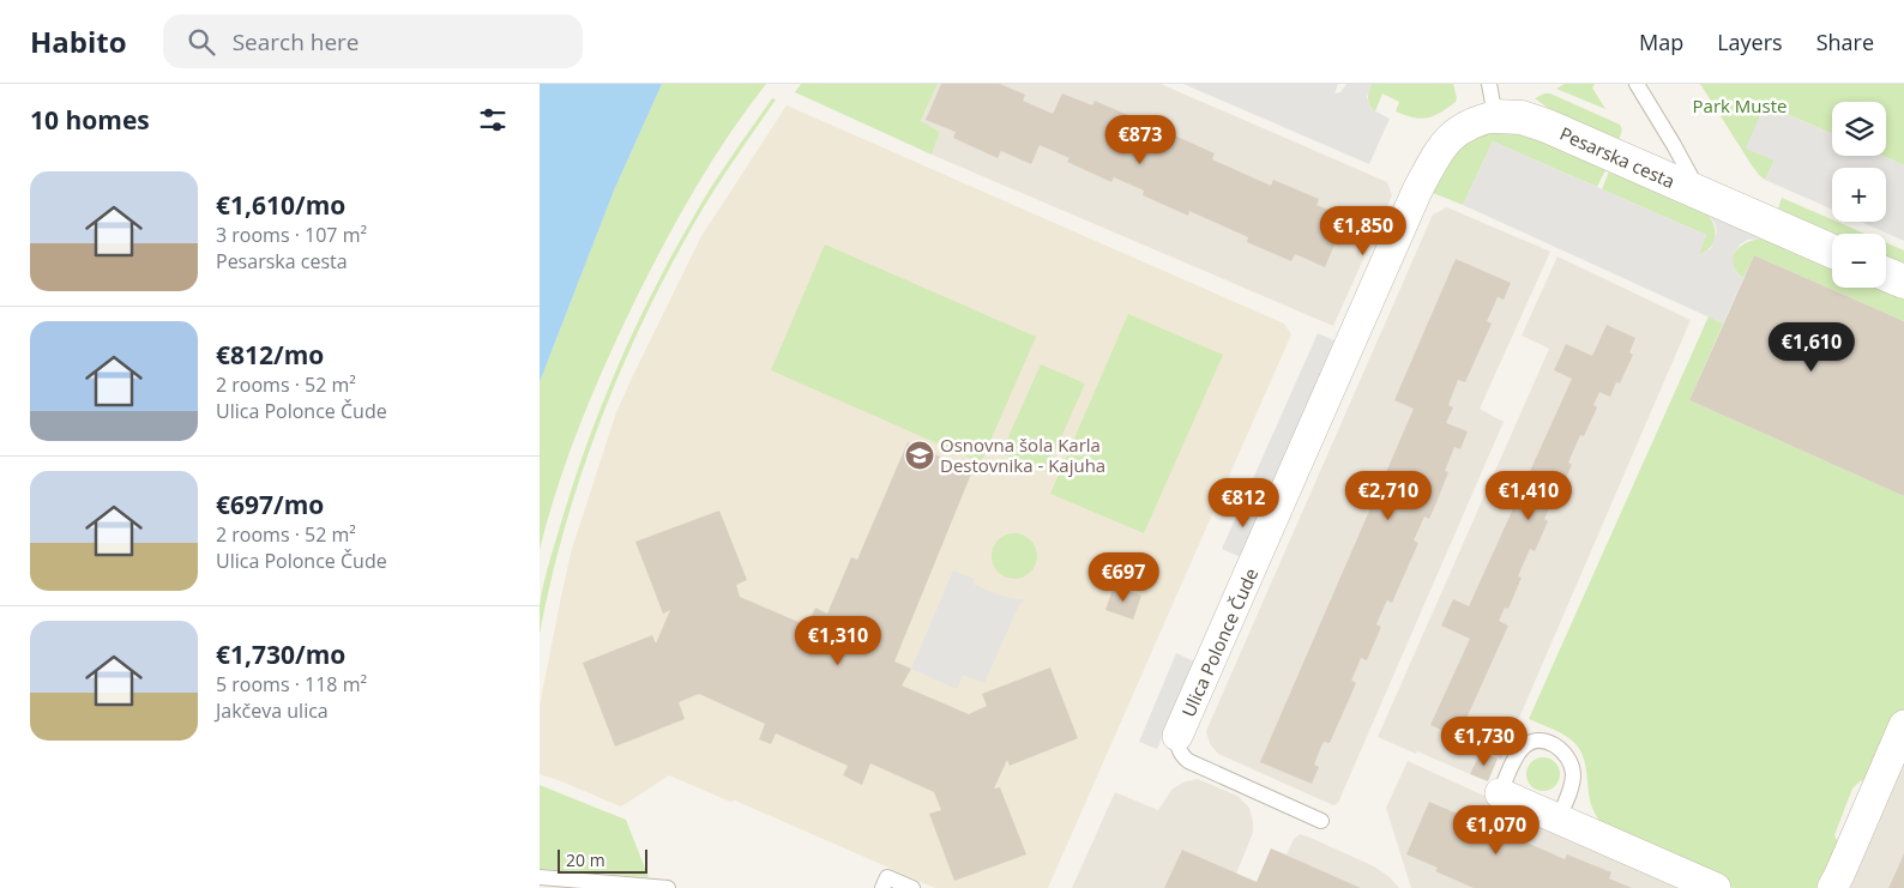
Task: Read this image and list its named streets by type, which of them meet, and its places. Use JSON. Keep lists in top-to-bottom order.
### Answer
{
  "streets": {
    "street": ["Pesarska cesta", "Ulica Polonce Čude"]
  },
  "crossings": [
    ["Pesarska cesta", "Ulica Polonce Čude"]
  ],
  "parks": ["Park Muste"],
  "places": {
    "school or university": ["Osnovna šola Karla Destovnika - Kajuha"]
  },
  "scale_bar": "20 m",
  "page": {
    "header": "Habito",
    "search": "Search here",
    "nav": ["Map", "Layers", "Share"],
    "heading": "10 homes",
    "map_buttons": ["+", "−"],
    "price": [
      "€873",
      "€1,850",
      "€1,610",
      "€2,710",
      "€1,410",
      "€812",
      "€697",
      "€1,310",
      "€1,730",
      "€1,070"
    ],
    "list": [
      {
        "name": "€1,610/mo",
        "note": "3 rooms · 107 m² · Pesarska cesta"
      },
      {
        "name": "€812/mo",
        "note": "2 rooms · 52 m² · Ulica Polonce Čude"
      },
      {
        "name": "€697/mo",
        "note": "2 rooms · 52 m² · Ulica Polonce Čude"
      },
      {
        "name": "€1,730/mo",
        "note": "5 rooms · 118 m² · Jakčeva ulica"
      }
    ],
    "scale": "20 m"
  }
}
